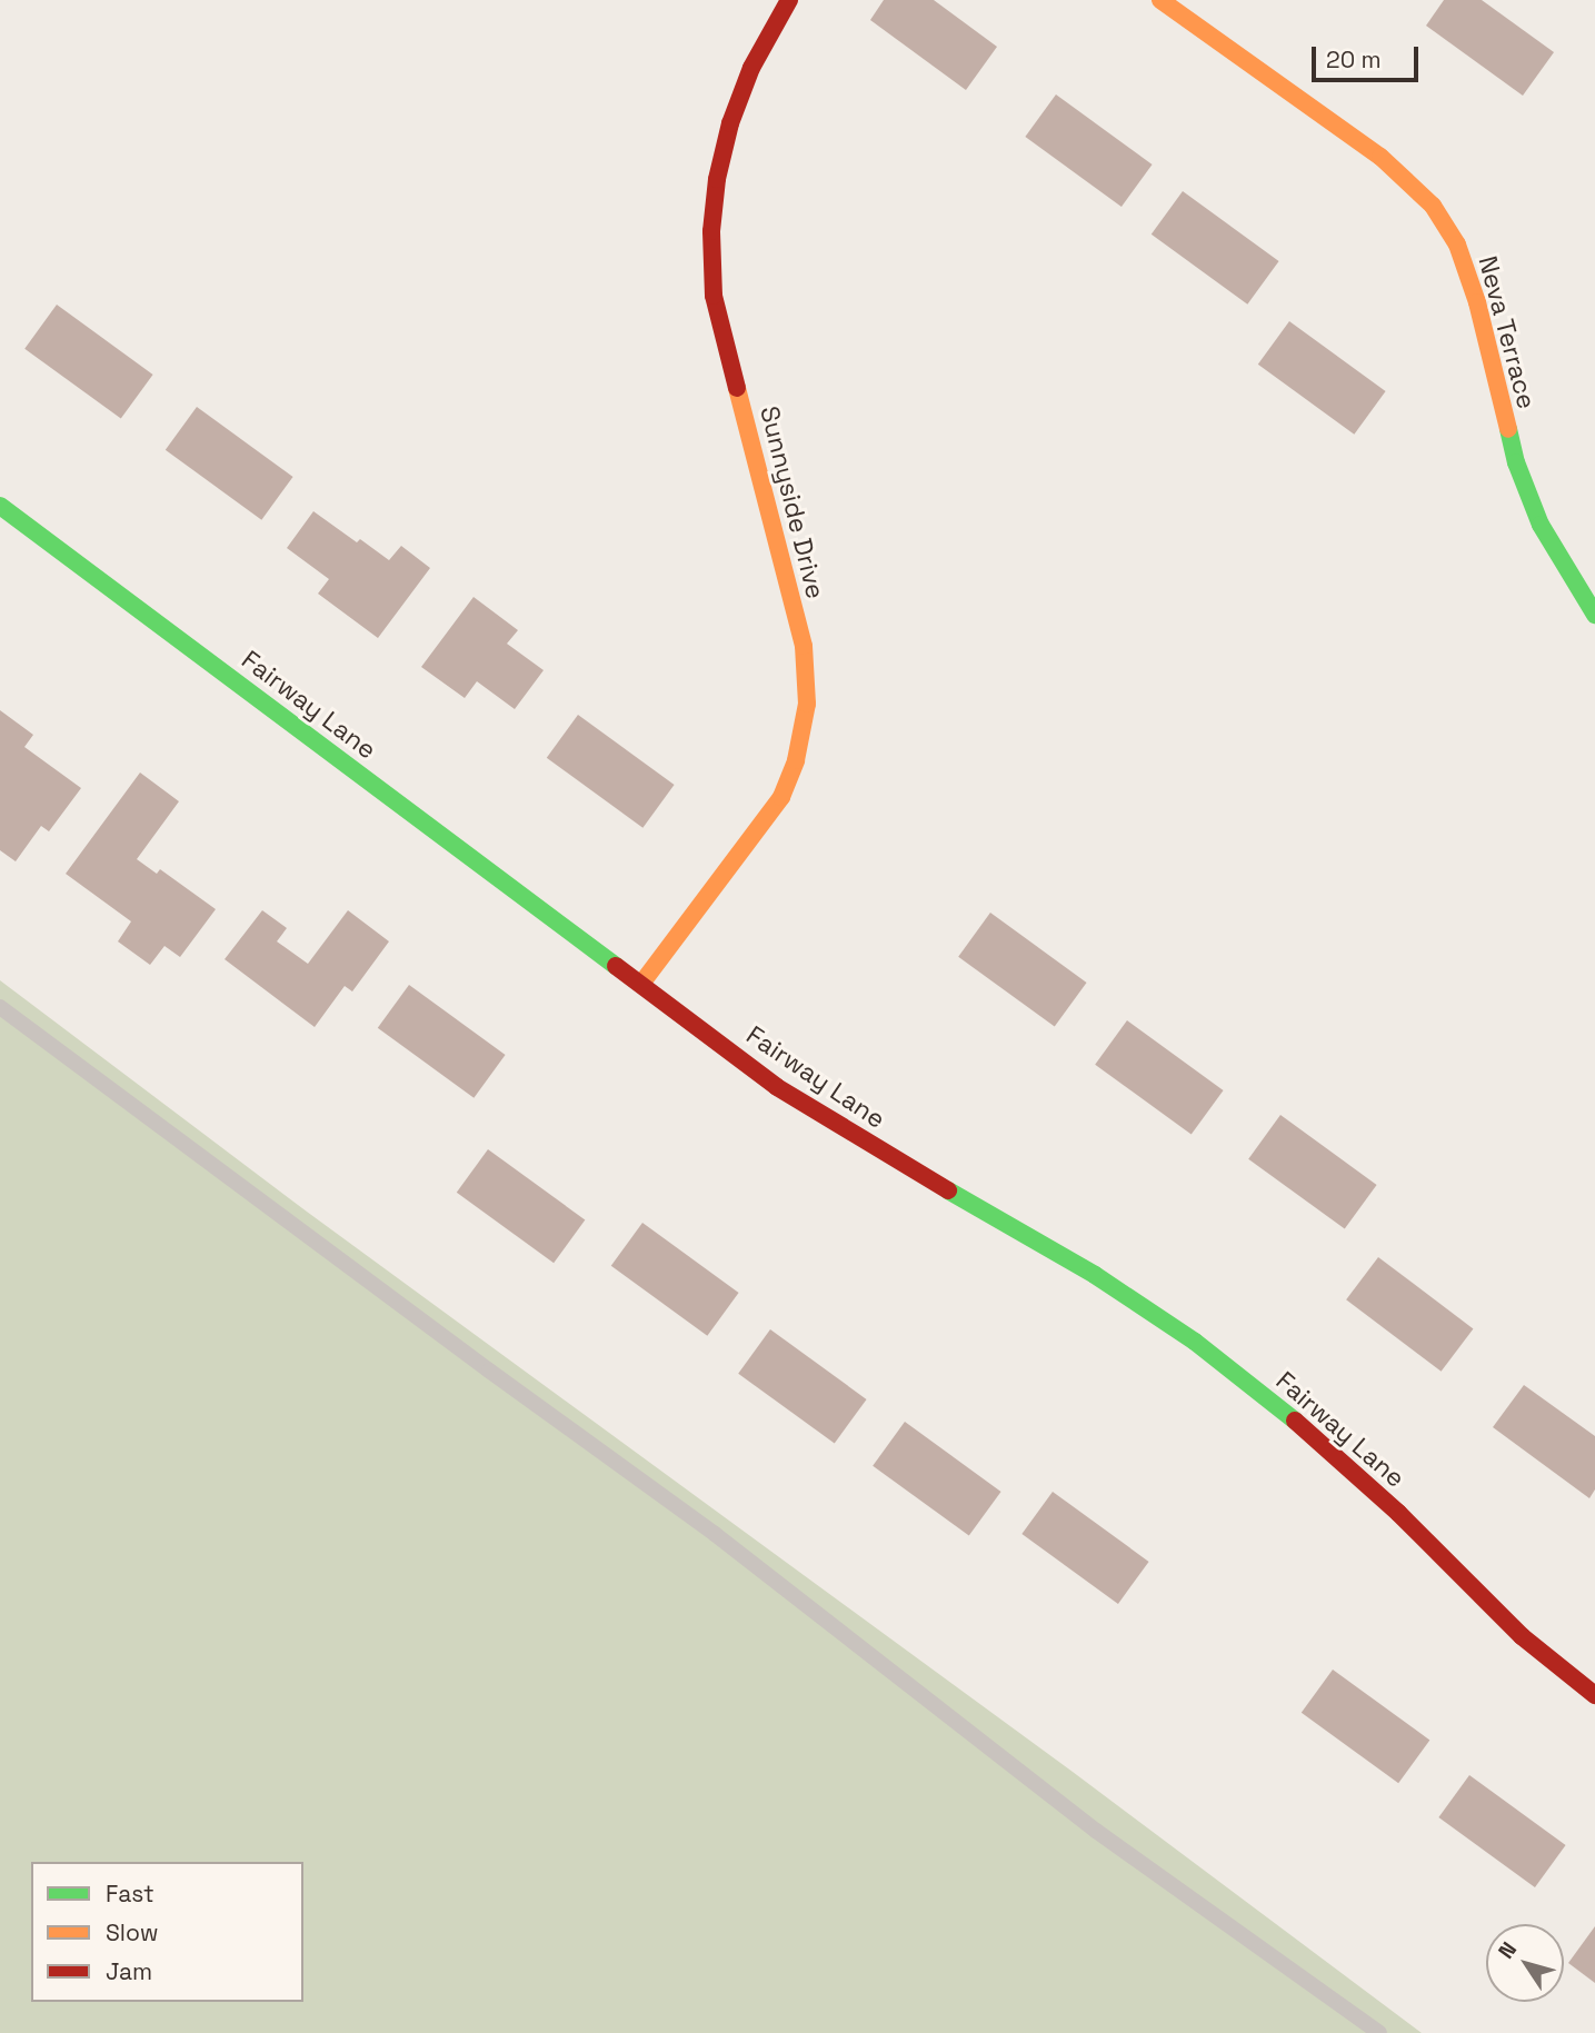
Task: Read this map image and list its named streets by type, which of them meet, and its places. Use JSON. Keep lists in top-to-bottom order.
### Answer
{
  "streets": {
    "street": ["Neva Terrace", "Sunnyside Drive", "Fairway Lane"]
  },
  "crossings": [
    ["Sunnyside Drive", "Fairway Lane"]
  ],
  "legend": ["Fast", "Slow", "Jam"],
  "scale_bar": "20 m",
  "north": "top left"
}
